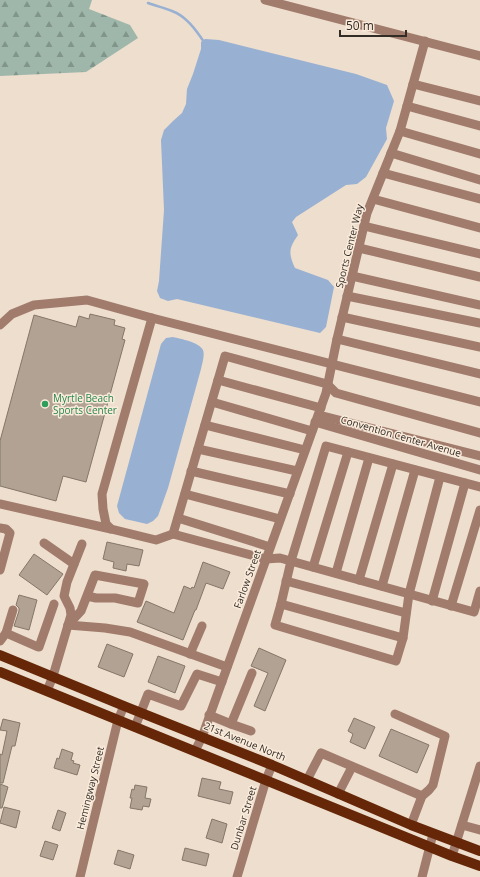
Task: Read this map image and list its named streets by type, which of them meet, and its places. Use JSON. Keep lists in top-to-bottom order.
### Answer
{
  "streets": {
    "main road": ["21st Avenue North"],
    "street": [
      "Sports Center Way",
      "Convention Center Avenue",
      "Farlow Street",
      "Hemingway Street",
      "Dunbar Street"
    ]
  },
  "crossings": [
    ["Sports Center Way", "Convention Center Avenue"],
    ["Sports Center Way", "Farlow Street"],
    ["Convention Center Avenue", "Farlow Street"],
    ["Farlow Street", "21st Avenue North"],
    ["21st Avenue North", "Hemingway Street"],
    ["21st Avenue North", "Dunbar Street"]
  ],
  "places": ["Myrtle Beach Sports Center"],
  "scale_bar": "50 m"
}
